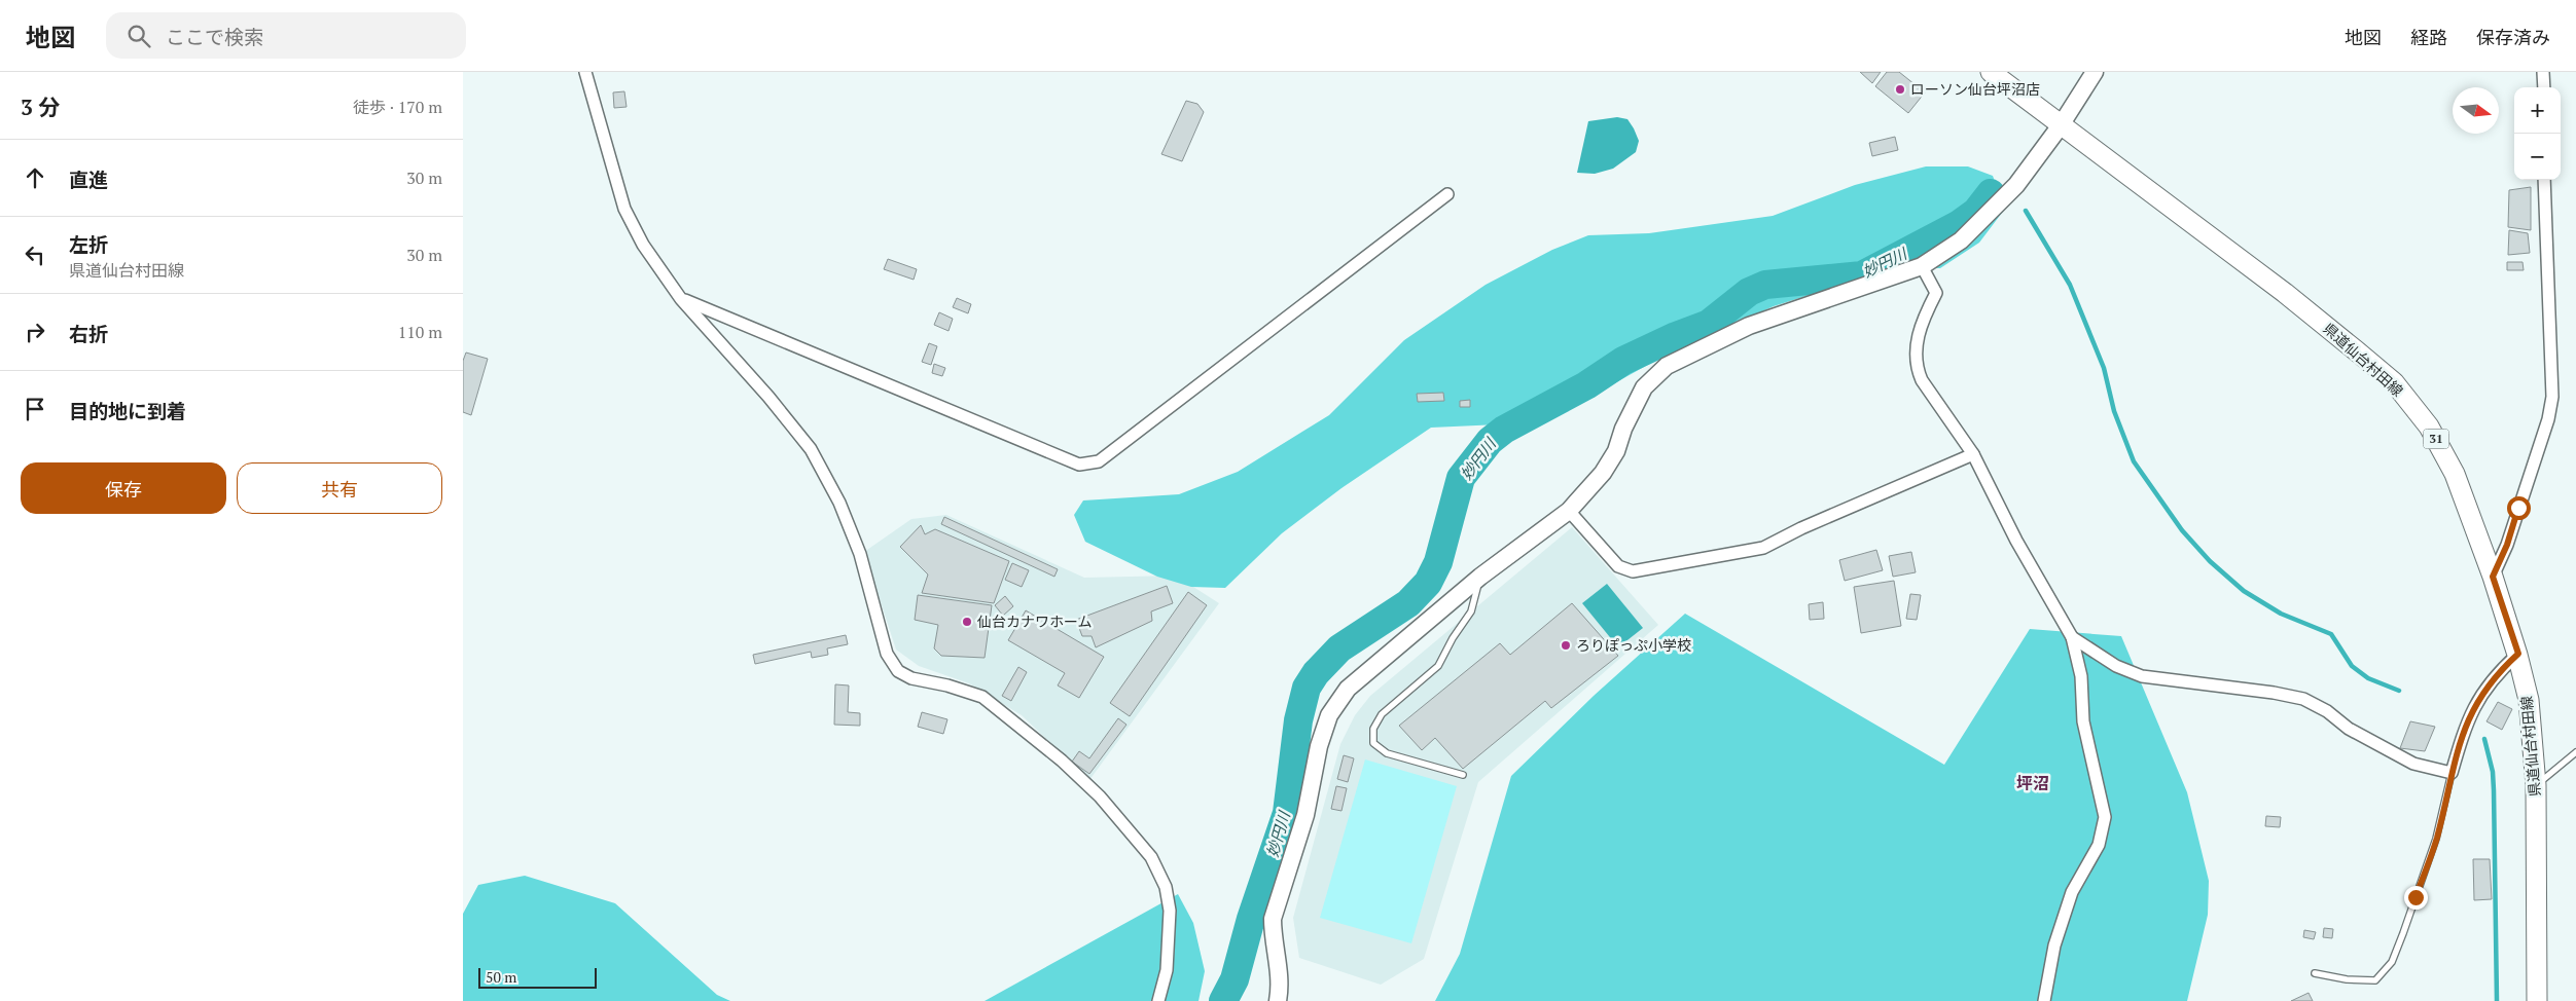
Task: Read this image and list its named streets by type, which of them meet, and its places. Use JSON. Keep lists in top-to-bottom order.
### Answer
{
  "streets": {
    "main road": ["県道仙台村田線", "31"]
  },
  "districts": ["坪沼"],
  "water": ["妙円川"],
  "places": ["ローソン仙台坪沼店", "仙台カナワホーム", "ろりぽっぷ小学校"],
  "scale_bar": "50 m",
  "north": "right",
  "page": {
    "header": "地図",
    "search": "ここで検索",
    "nav": ["地図", "経路", "保存済み"],
    "heading": ["3 分", "徒歩 · 170 m"],
    "map_buttons": ["+", "−"],
    "list": [
      ["直進", "30 m"],
      ["左折", "県道仙台村田線", "30 m"],
      ["右折", "110 m"],
      "目的地に到着"
    ],
    "buttons": ["保存", "共有"],
    "scale": "50 m"
  }
}
